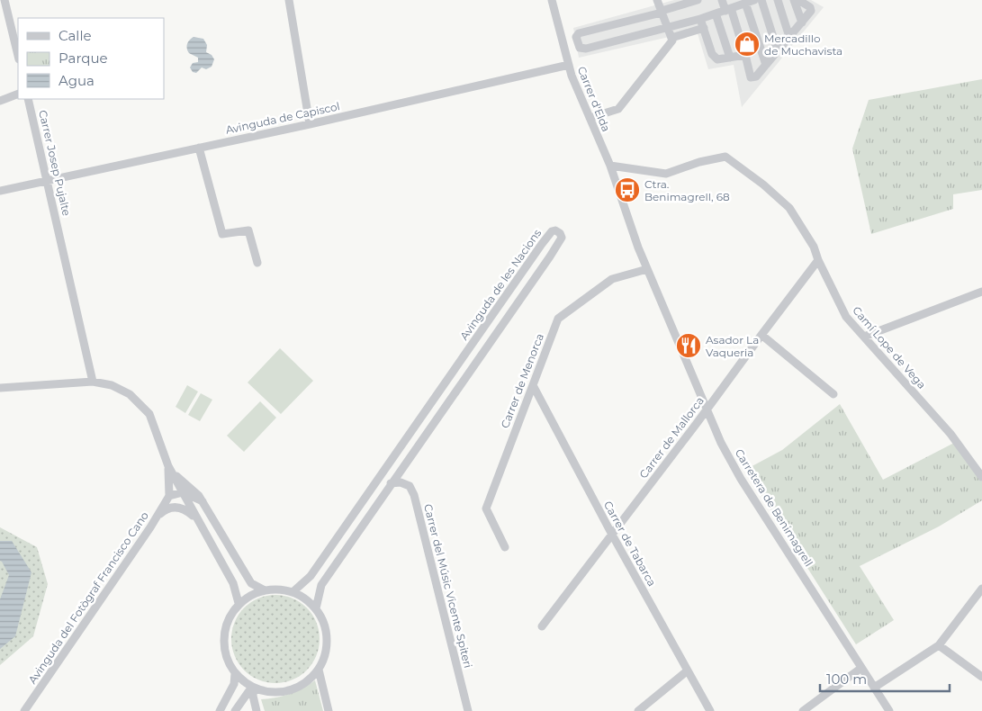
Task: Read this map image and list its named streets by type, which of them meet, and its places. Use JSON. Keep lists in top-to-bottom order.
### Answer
{
  "streets": {
    "street": [
      "Carrer d'Elda",
      "Avinguda de Capiscol",
      "Carrer Josep Pujalte",
      "Avinguda de les Nacions",
      "Camí Lope de Vega",
      "Carrer de Menorca",
      "Carrer de Mallorca",
      "Carretera de Benimagrell",
      "Carrer de Tabarca",
      "Carrer del Músic Vicente Spiteri",
      "Avinguda del Fotògraf Francisco Cano"
    ]
  },
  "crossings": [
    ["Carrer d'Elda", "Avinguda de Capiscol"],
    ["Carrer d'Elda", "Camí Lope de Vega"],
    ["Carrer d'Elda", "Carretera de Benimagrell"],
    ["Avinguda de Capiscol", "Carrer Josep Pujalte"],
    ["Avinguda de les Nacions", "Carrer del Músic Vicente Spiteri"],
    ["Camí Lope de Vega", "Carrer de Mallorca"],
    ["Carrer de Menorca", "Carretera de Benimagrell"],
    ["Carrer de Menorca", "Carrer de Tabarca"],
    ["Carrer de Mallorca", "Carretera de Benimagrell"],
    ["Carrer de Mallorca", "Carrer de Tabarca"]
  ],
  "places": {
    "shop": ["Mercadillo de Muchavista"],
    "bus stop": ["Ctra. Benimagrell, 68"],
    "restaurant": ["Asador La Vaqueria"]
  },
  "legend": ["Calle", "Parque", "Agua"],
  "scale_bar": "100 m"
}
